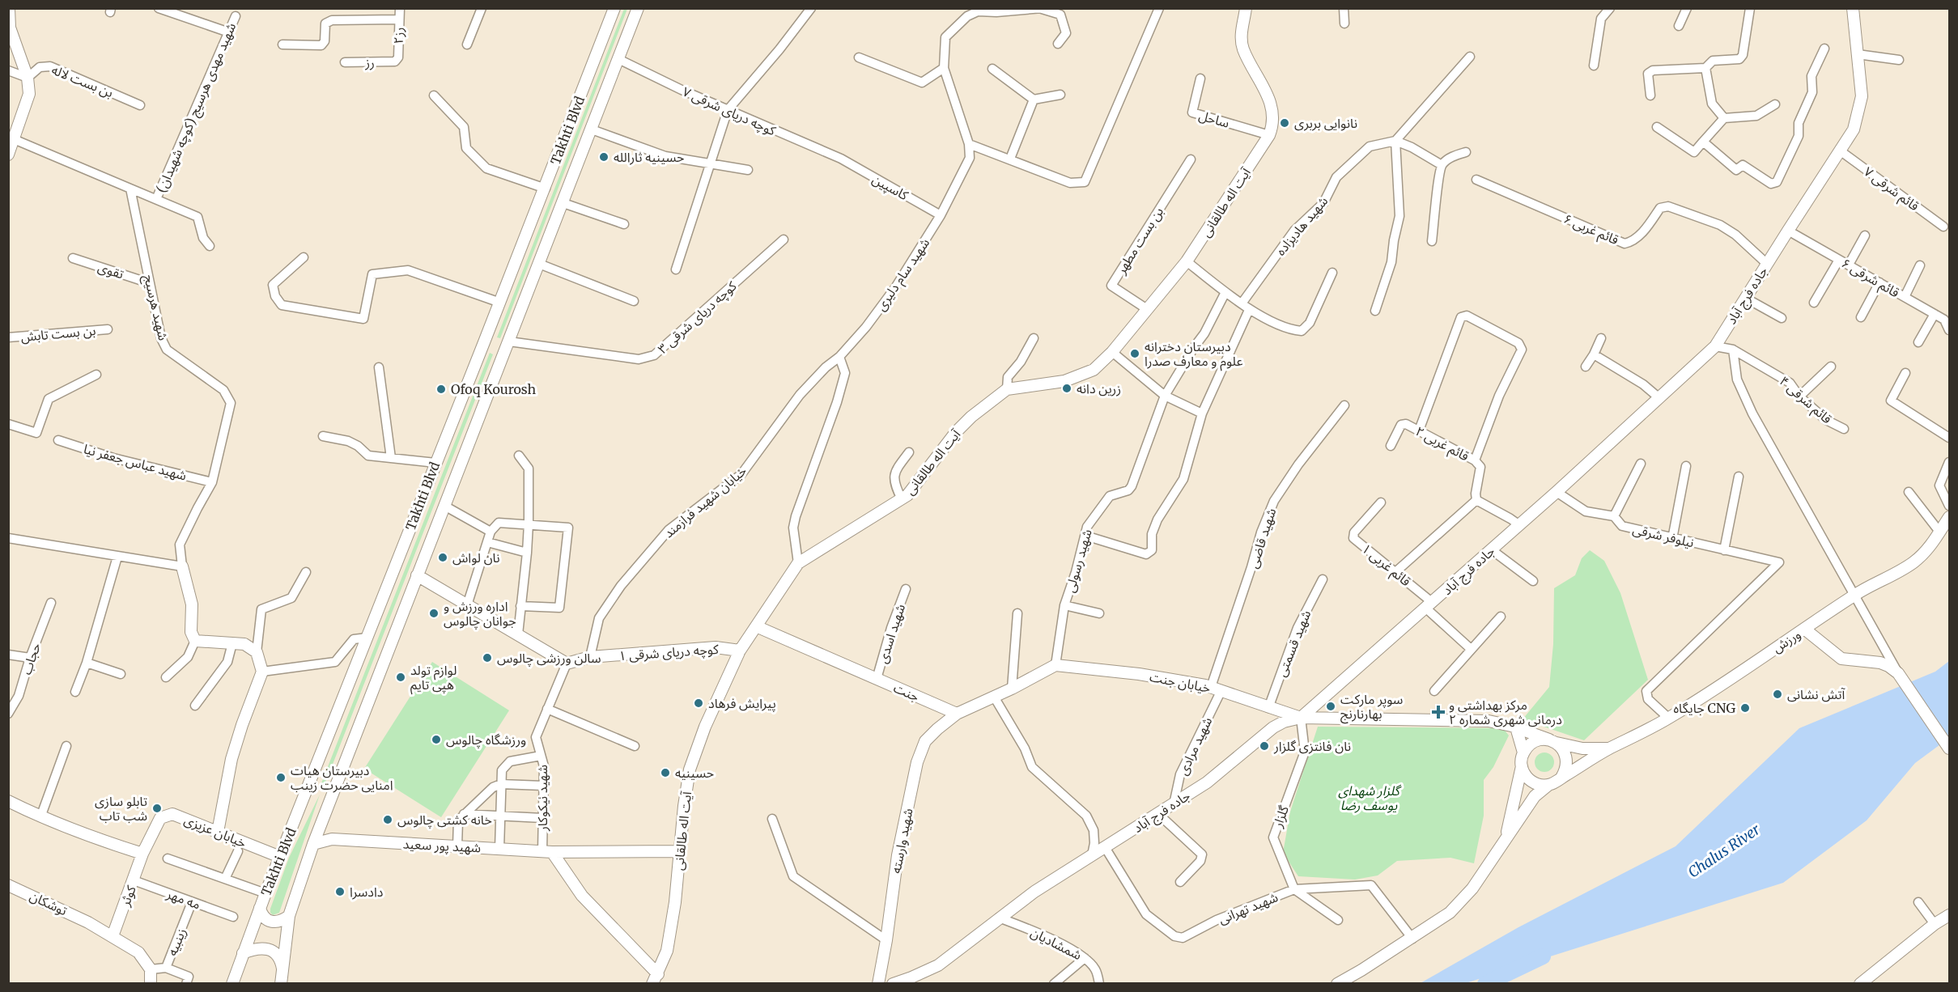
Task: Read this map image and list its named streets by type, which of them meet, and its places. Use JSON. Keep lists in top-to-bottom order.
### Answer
{
  "streets": {
    "street": [
      "رز۲",
      "رز",
      "بن بست لاله",
      "شهید مهدی هرسیج (کوچه شهیدان)",
      "کوچه دریای شرقی ۷",
      "ساحل",
      "Takhti Blvd",
      "کاسپين",
      "قائم شرقی ۷",
      "آیت اله طالقانی",
      "شهید هادیزاده",
      "قائم غربی ۶",
      "بن بست مطهر",
      "تقوی",
      "شهید سام دلیری",
      "قائم شرقی ۶",
      "جاده فرج آباد",
      "شهید هرسیج",
      "کوچه دریای شرقی ۳",
      "بن بست تابش",
      "قائم شرقی ۴",
      "قائم غربی ۲",
      "شهید عباس جعفر نیا",
      "خیابان شهید فرازمند",
      "نیلوفر شرقی",
      "شهید قاضی",
      "شهید رسولی",
      "قائم غربی ۱",
      "شهید اسدی",
      "ورزش",
      "شهید قسمتی",
      "کوچه دریای شرقی ۱",
      "حجاب",
      "خیابان جنت",
      "جنت",
      "شهید مرادی",
      "شهید نیکوکار",
      "گلزار",
      "خیابان عزیزی",
      "شهید وارسته",
      "شهید پور سعید",
      "کوثر",
      "مه مهر",
      "توشکان",
      "شهید تهرانی",
      "زینبیه",
      "شمشادیان"
    ]
  },
  "crossings": [
    ["رز۲", "رز"],
    ["کوچه دریای شرقی ۷", "Takhti Blvd"],
    ["کوچه دریای شرقی ۷", "کاسپين"],
    ["ساحل", "آیت اله طالقانی"],
    ["Takhti Blvd", "کوچه دریای شرقی ۳"],
    ["Takhti Blvd", "خیابان عزیزی"],
    ["Takhti Blvd", "شهید پور سعید"],
    ["کاسپين", "شهید سام دلیری"],
    ["قائم شرقی ۷", "جاده فرج آباد"],
    ["آیت اله طالقانی", "بن بست مطهر"],
    ["آیت اله طالقانی", "کوچه دریای شرقی ۱"],
    ["آیت اله طالقانی", "جنت"],
    ["آیت اله طالقانی", "شهید پور سعید"],
    ["قائم غربی ۶", "جاده فرج آباد"],
    ["تقوی", "شهید هرسیج"],
    ["شهید سام دلیری", "خیابان شهید فرازمند"],
    ["قائم شرقی ۶", "جاده فرج آباد"],
    ["جاده فرج آباد", "قائم شرقی ۴"],
    ["جاده فرج آباد", "نیلوفر شرقی"],
    ["جاده فرج آباد", "قائم غربی ۱"],
    ["جاده فرج آباد", "خیابان جنت"],
    ["جاده فرج آباد", "شهید مرادی"],
    ["جاده فرج آباد", "گلزار"],
    ["جاده فرج آباد", "شهید تهرانی"],
    ["جاده فرج آباد", "شمشادیان"],
    ["شهید هرسیج", "شهید عباس جعفر نیا"],
    ["خیابان شهید فرازمند", "کوچه دریای شرقی ۱"],
    ["نیلوفر شرقی", "ورزش"],
    ["شهید قاضی", "خیابان جنت"],
    ["شهید قاضی", "شهید مرادی"],
    ["شهید رسولی", "خیابان جنت"],
    ["شهید اسدی", "جنت"],
    ["شهید قسمتی", "خیابان جنت"],
    ["کوچه دریای شرقی ۱", "شهید نیکوکار"],
    ["خیابان جنت", "شهید مرادی"],
    ["خیابان جنت", "گلزار"],
    ["جنت", "شهید وارسته"],
    ["شهید نیکوکار", "شهید پور سعید"],
    ["گلزار", "شهید تهرانی"],
    ["خیابان عزیزی", "کوثر"],
    ["کوثر", "مه مهر"],
    ["کوثر", "توشکان"],
    ["مه مهر", "زینبیه"]
  ],
  "water": ["Chalus River"],
  "parks": ["گلزار شهدای یوسف رضا"],
  "places": {
    "other": [
      "نانوایی بربری",
      "حسینیه ثارالله",
      "دبیرستان دخترانه علوم و معارف صدرا",
      "زرین دانه",
      "Ofoq Kourosh",
      "نان لواش",
      "اداره ورزش و جوانان چالوس",
      "سالن ورزشی چالوس",
      "لوازم تولد هپی تایم",
      "آتش نشانی",
      "پیرایش فرهاد",
      "سوپر مارکت بهارنارنج",
      "جایگاه CNG",
      "ورزشگاه چالوس",
      "نان فانتزی گلزار",
      "حسینیه",
      "دبیرستان هیات امنایی حضرت زینب",
      "تابلو سازی شب تاب",
      "خانه کشتی چالوس",
      "دادسرا"
    ],
    "health": ["مرکز بهداشتی و درمانی شهری شماره ۲"]
  }
}
